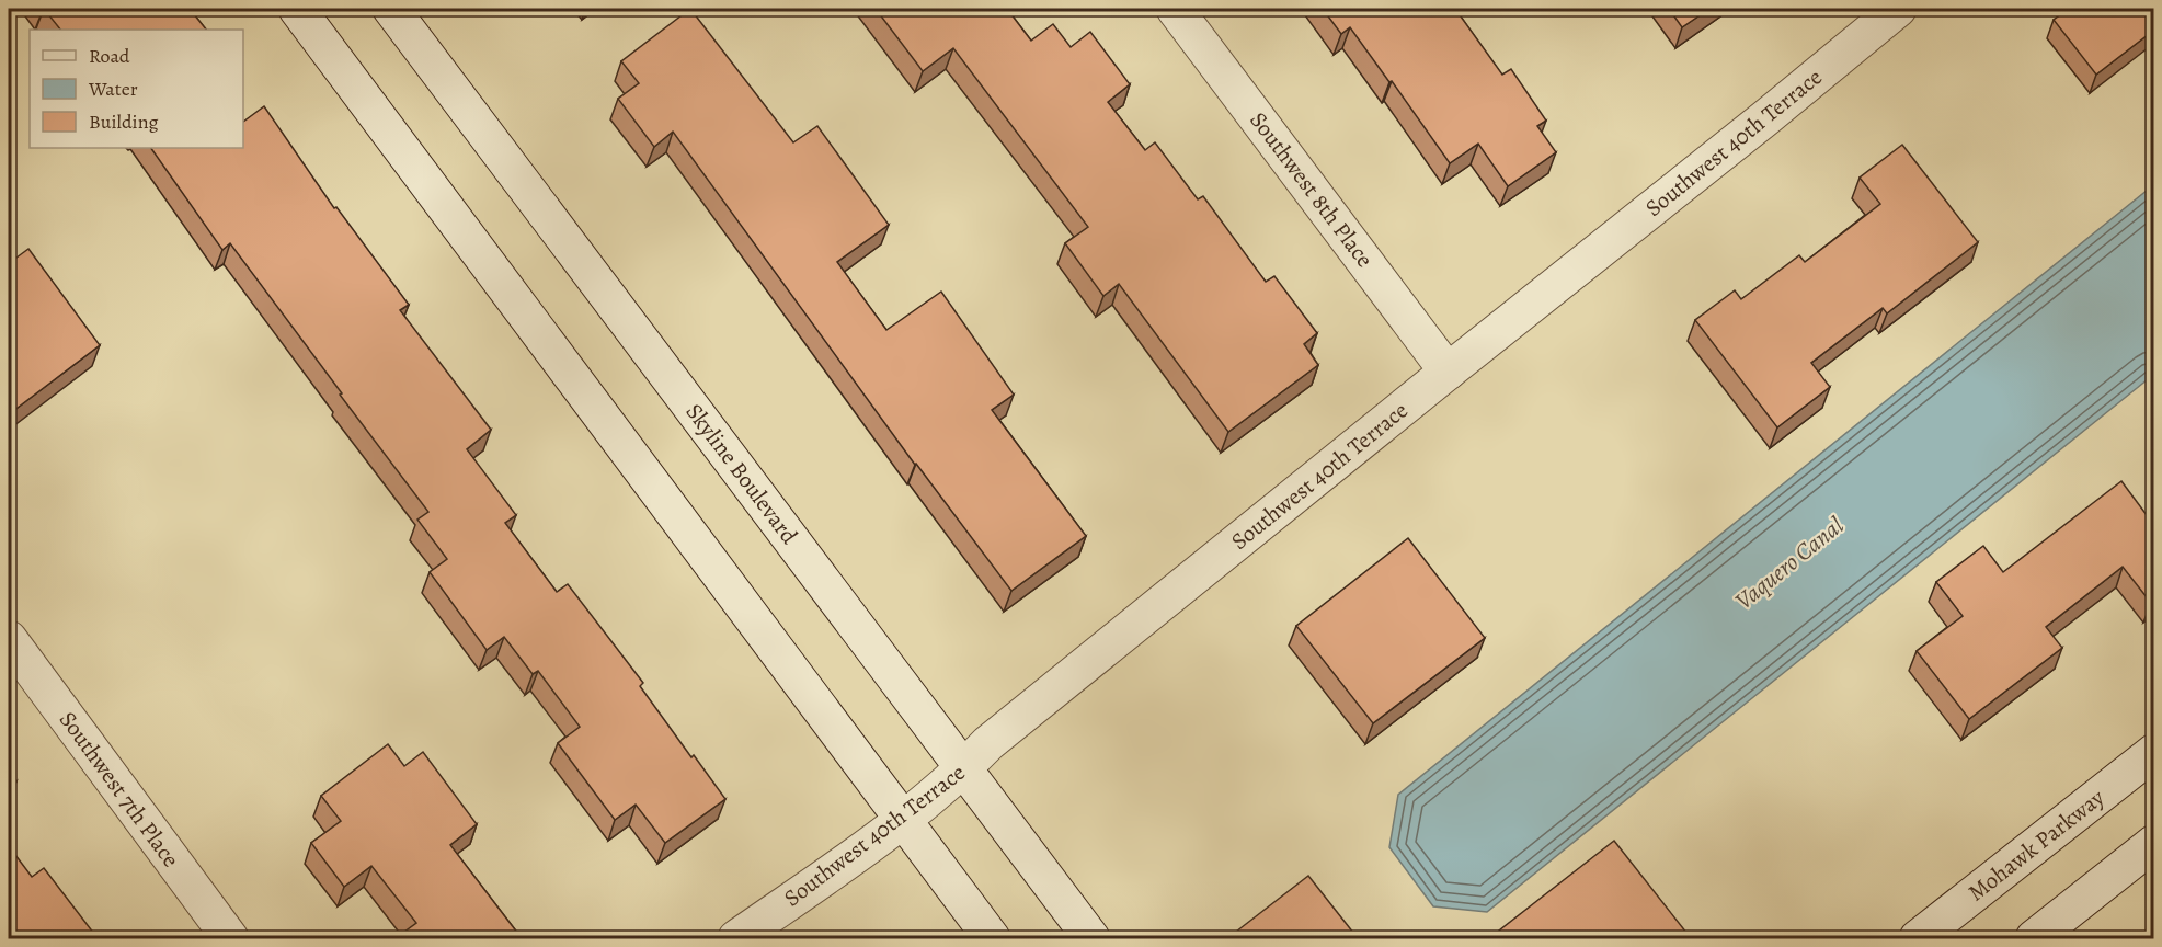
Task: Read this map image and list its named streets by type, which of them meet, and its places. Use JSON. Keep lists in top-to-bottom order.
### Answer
{
  "streets": {
    "street": [
      "Southwest 40th Terrace",
      "Southwest 8th Place",
      "Skyline Boulevard",
      "Southwest 7th Place",
      "Mohawk Parkway"
    ]
  },
  "crossings": [
    ["Southwest 40th Terrace", "Southwest 8th Place"],
    ["Southwest 40th Terrace", "Skyline Boulevard"]
  ],
  "water": ["Vaquero Canal"],
  "legend": ["Road", "Water", "Building"]
}
